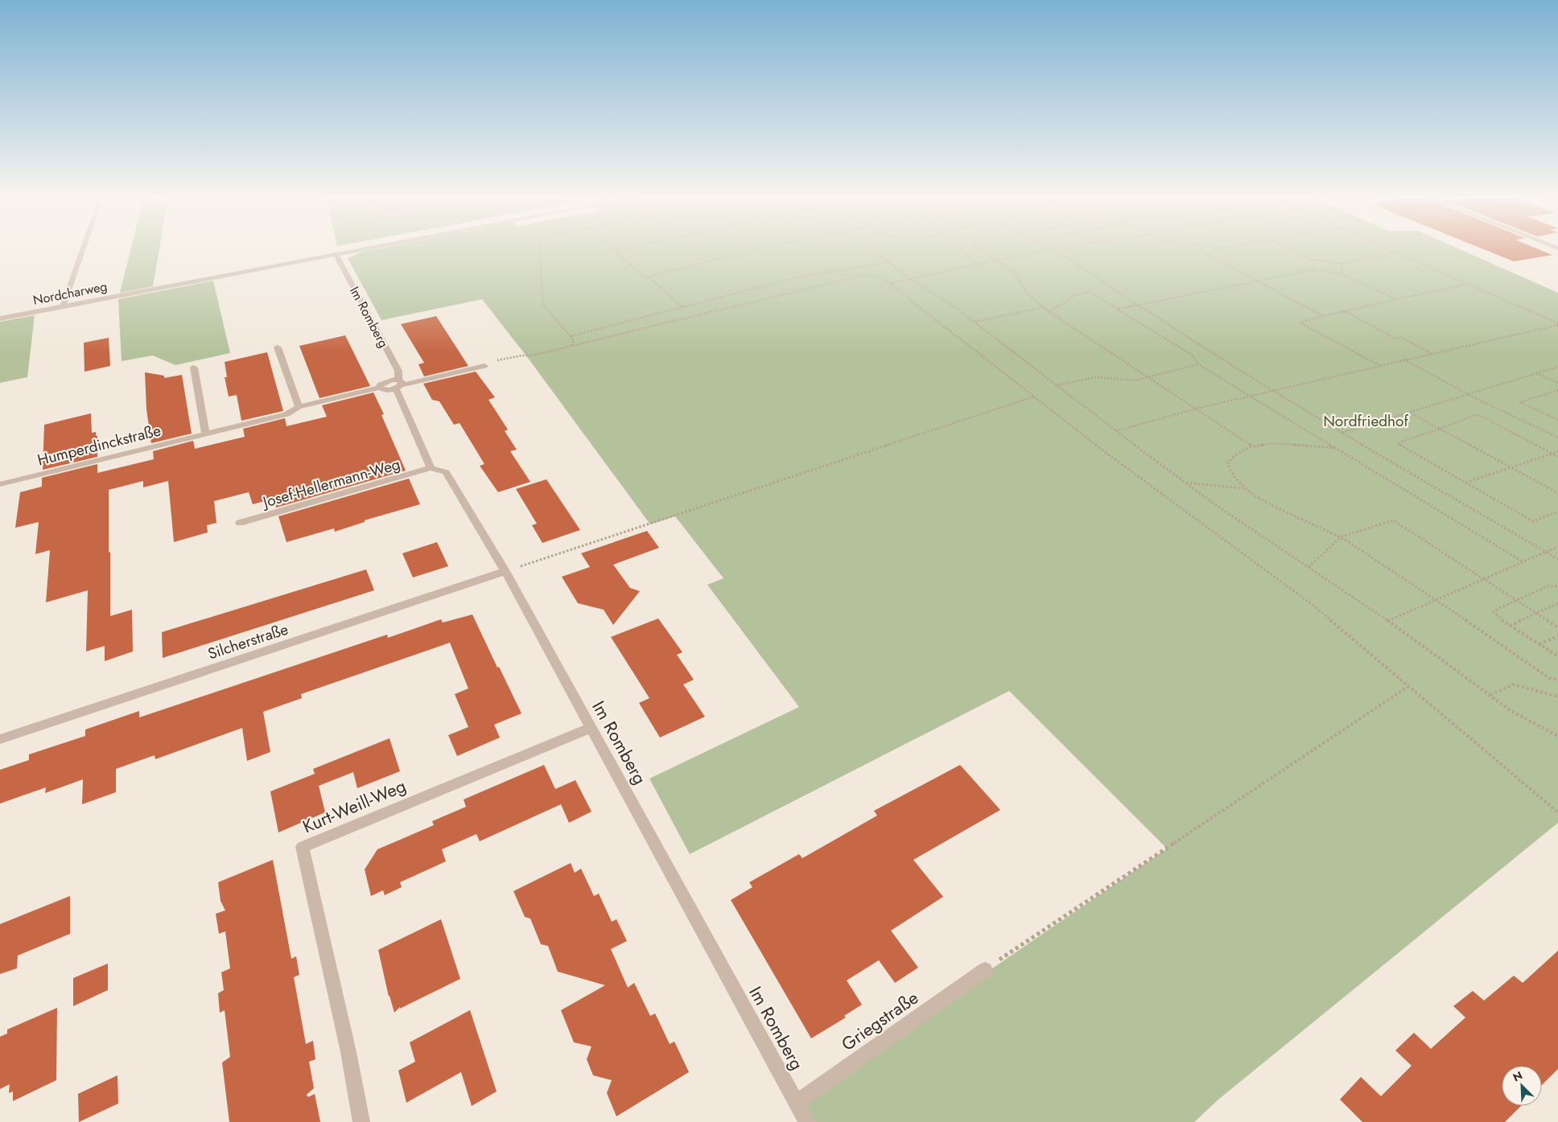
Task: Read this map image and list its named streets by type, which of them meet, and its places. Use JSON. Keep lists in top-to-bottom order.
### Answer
{
  "streets": {
    "street": [
      "Nordcharweg",
      "Im Romberg",
      "Humperdinckstraße",
      "Josef-Hellermann-Weg",
      "Silcherstraße",
      "Kurt-Weill-Weg",
      "Griegstraße"
    ]
  },
  "crossings": [
    ["Nordcharweg", "Im Romberg"],
    ["Im Romberg", "Humperdinckstraße"],
    ["Im Romberg", "Josef-Hellermann-Weg"],
    ["Im Romberg", "Silcherstraße"],
    ["Im Romberg", "Kurt-Weill-Weg"],
    ["Im Romberg", "Griegstraße"]
  ],
  "parks": ["Nordfriedhof"],
  "north": "top left"
}
